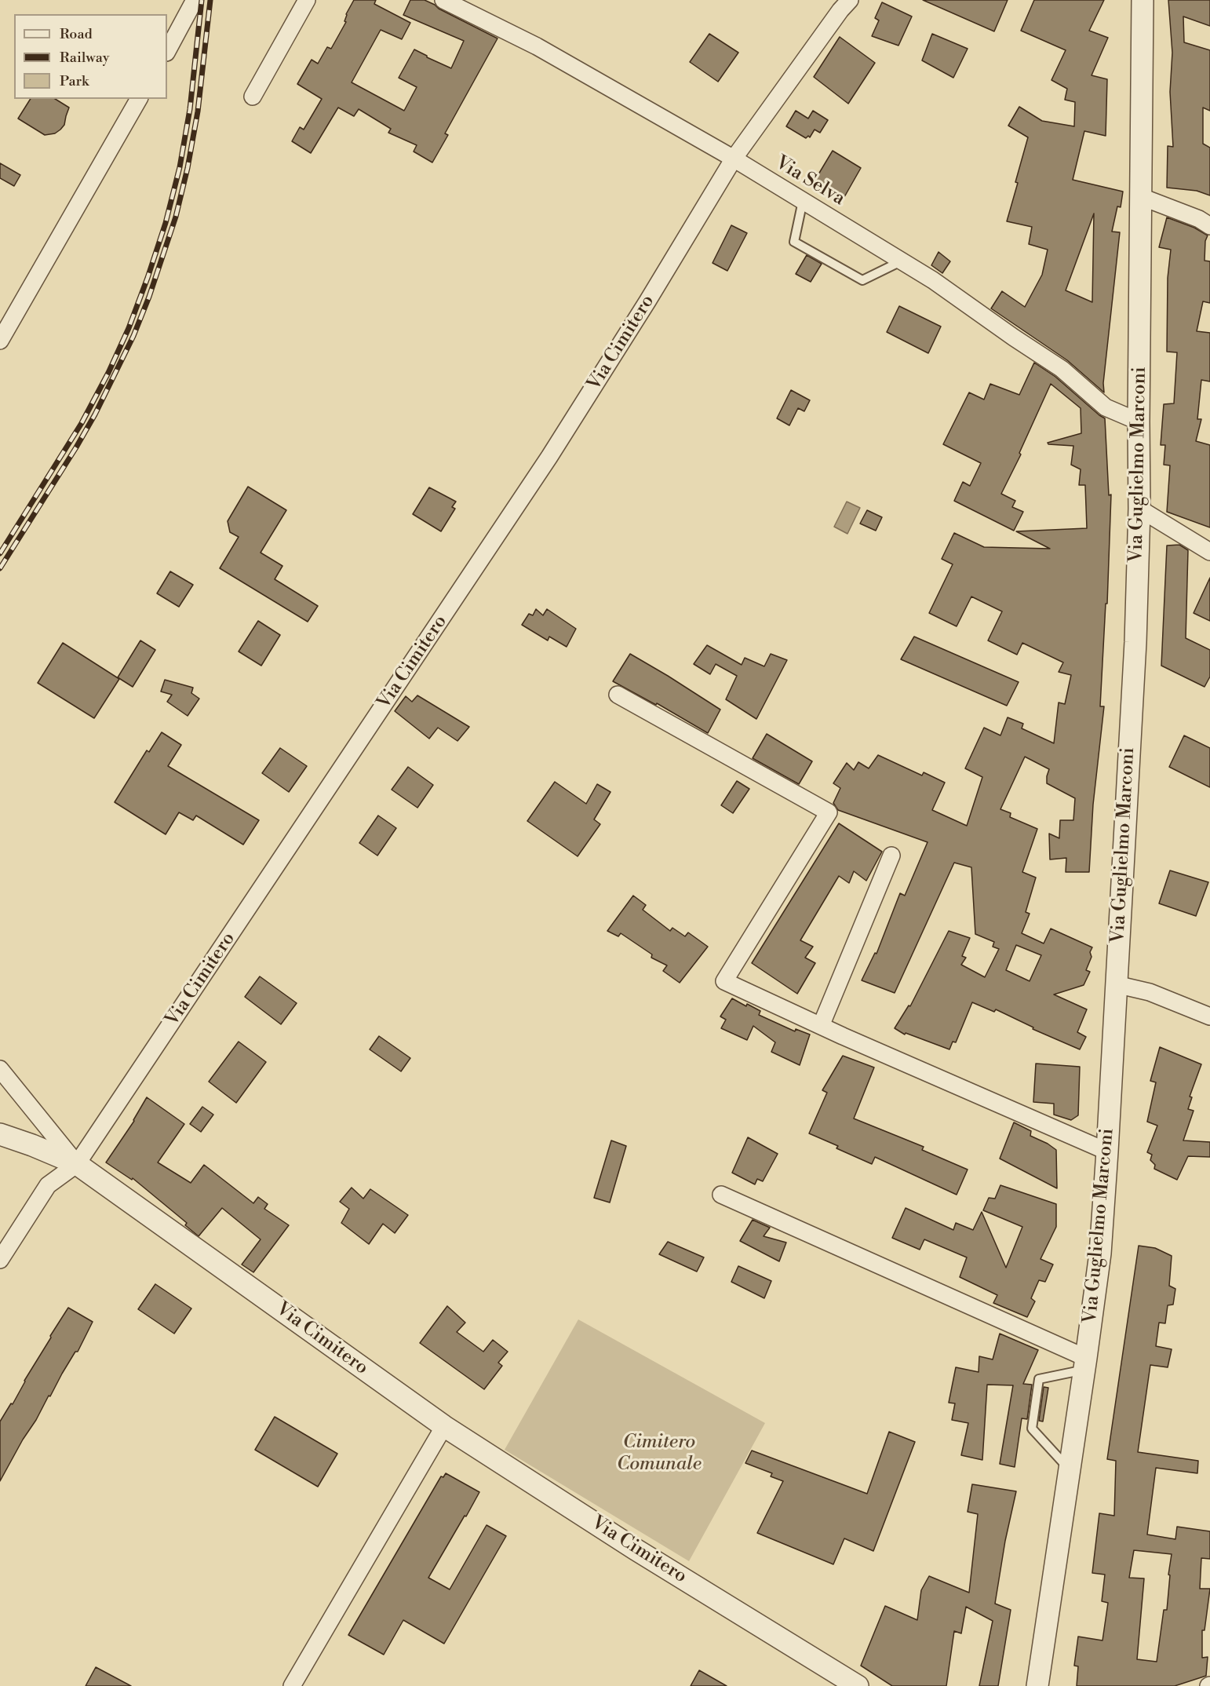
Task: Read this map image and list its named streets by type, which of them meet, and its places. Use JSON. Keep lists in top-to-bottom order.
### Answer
{
  "streets": {
    "street": ["Via Selva", "Via Cimitero", "Via Guglielmo Marconi"]
  },
  "crossings": [
    ["Via Selva", "Via Cimitero"],
    ["Via Selva", "Via Guglielmo Marconi"]
  ],
  "parks": ["Cimitero Comunale"],
  "legend": ["Road", "Railway", "Park"]
}
